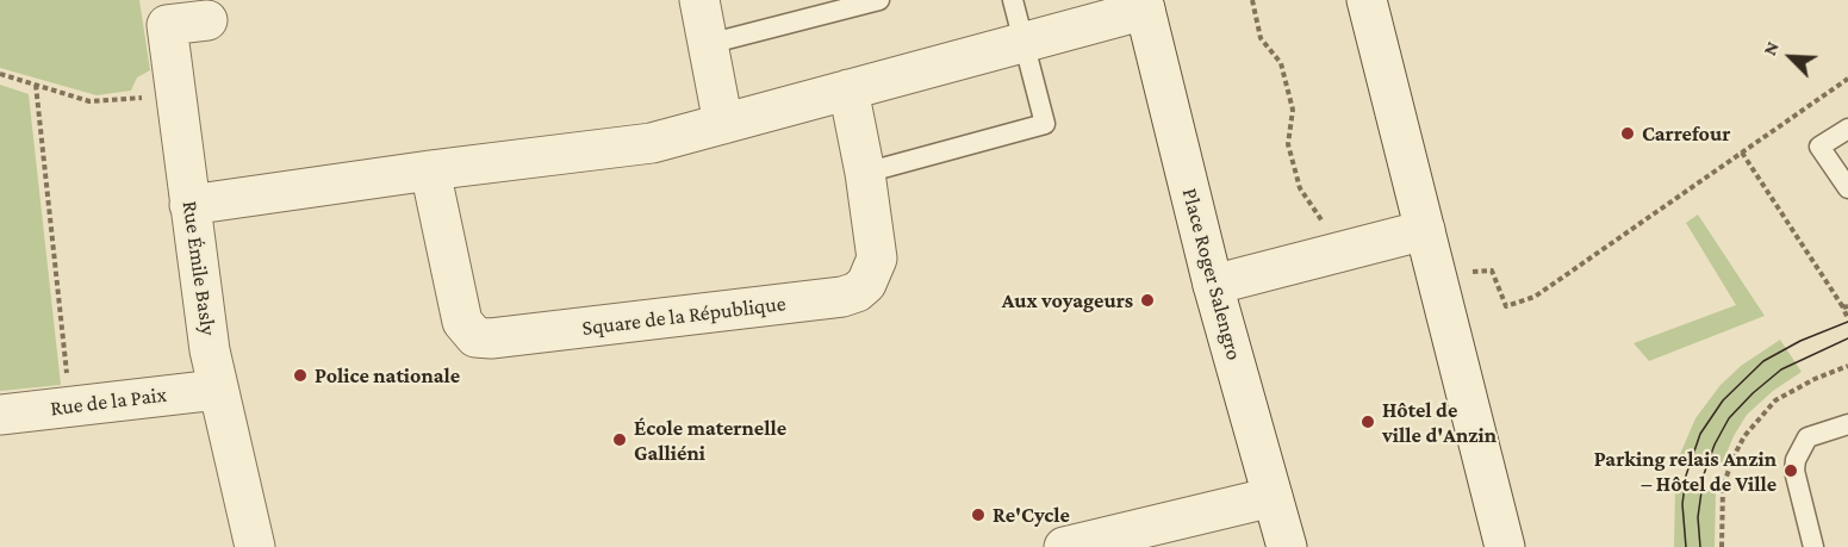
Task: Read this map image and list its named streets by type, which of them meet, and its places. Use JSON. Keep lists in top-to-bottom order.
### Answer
{
  "streets": {
    "street": [
      "Rue Émile Basly",
      "Place Roger Salengro",
      "Square de la République",
      "Rue de la Paix"
    ]
  },
  "crossings": [
    ["Rue Émile Basly", "Rue de la Paix"]
  ],
  "places": [
    "Carrefour",
    "Aux voyageurs",
    "Police nationale",
    "Hôtel de ville d'Anzin",
    "École maternelle Galliéni",
    "Parking relais Anzin – Hôtel de Ville",
    "Re'Cycle"
  ],
  "north": "top left"
}
